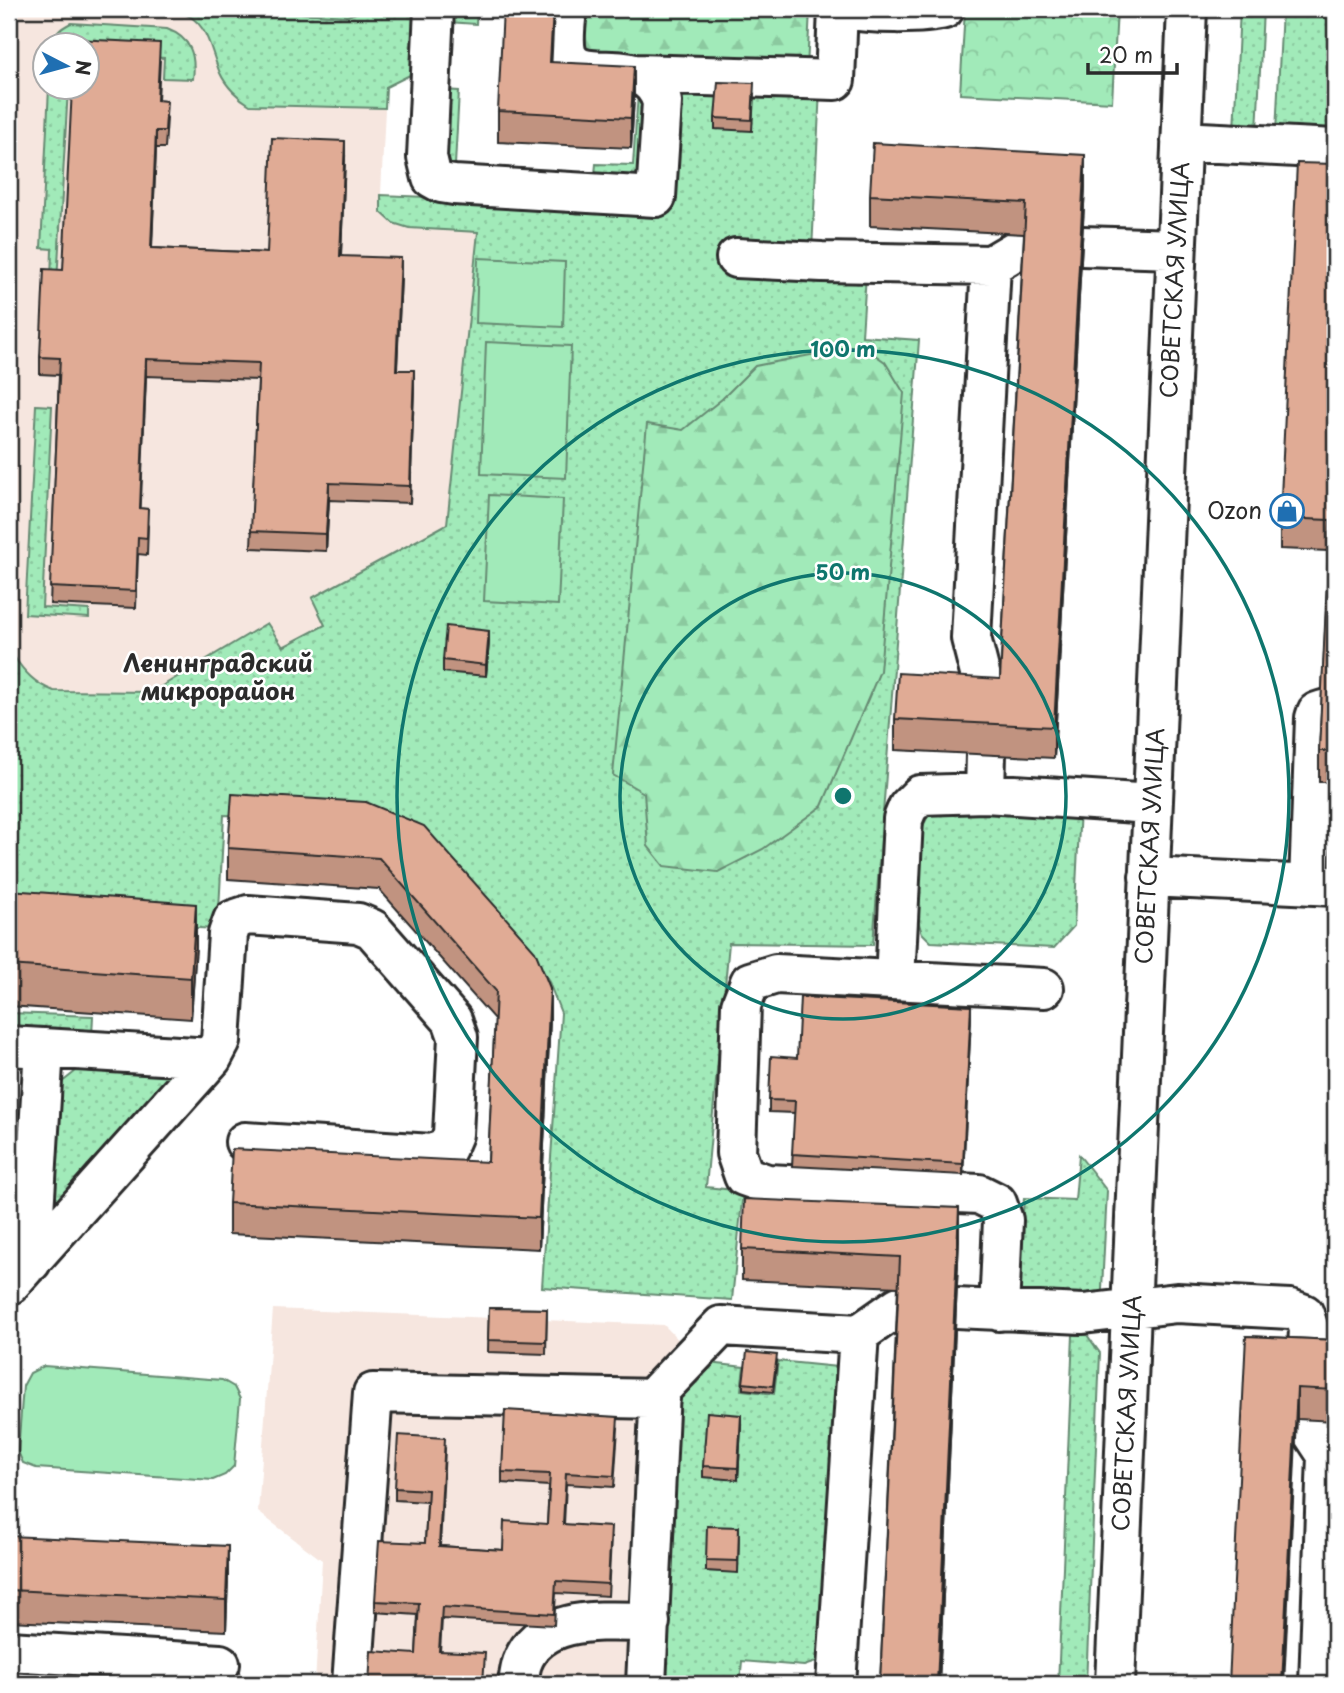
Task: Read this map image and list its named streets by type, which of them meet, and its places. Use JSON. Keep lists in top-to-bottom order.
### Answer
{
  "streets": {
    "street": ["СОВЕТСКАЯ УЛИЦА"]
  },
  "districts": ["Ленинградский микрорайон"],
  "places": {
    "shop": ["Ozon"]
  },
  "scale_bar": "20 m",
  "north": "right",
  "rings": ["100 m", "50 m"]
}
